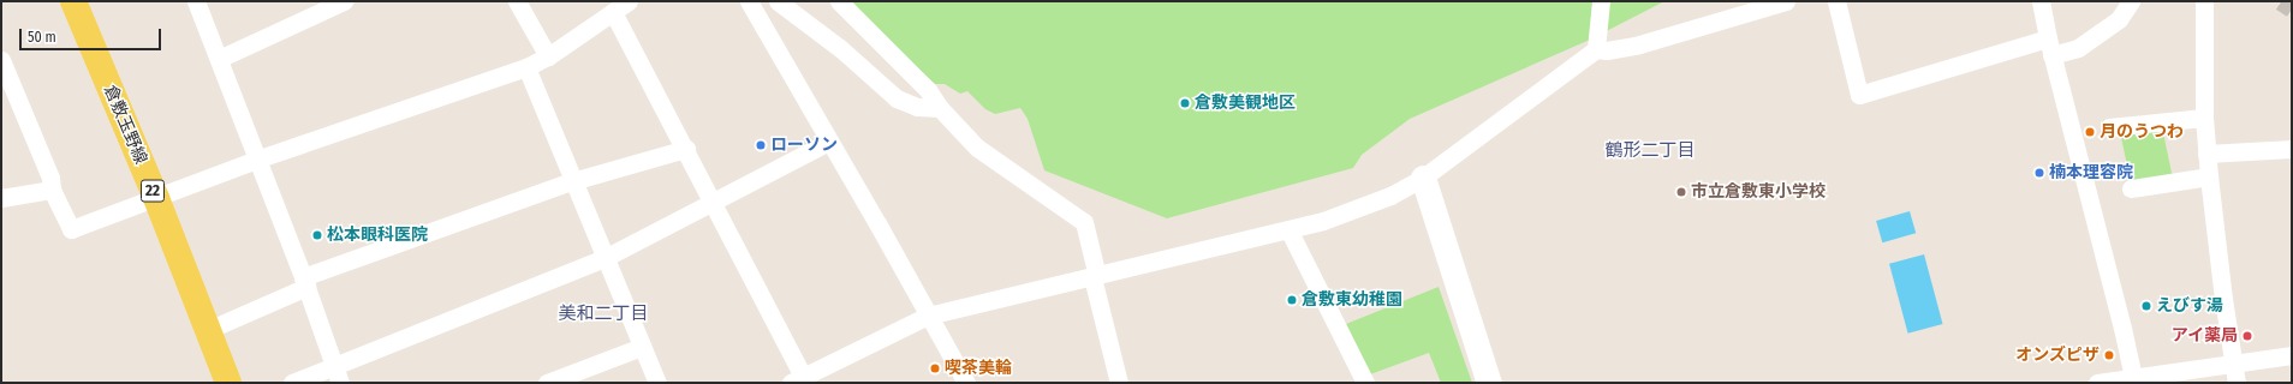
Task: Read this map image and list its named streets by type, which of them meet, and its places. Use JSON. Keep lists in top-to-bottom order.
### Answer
{
  "streets": {
    "main road": ["倉敷玉野線", "22"]
  },
  "districts": ["鶴形二丁目", "美和二丁目"],
  "places": [
    "倉敷美観地区",
    "月のうつわ",
    "ローソン",
    "楠本理容院",
    "市立倉敷東小学校",
    "松本眼科医院",
    "倉敷東幼稚園",
    "えびす湯",
    "アイ薬局",
    "オンズピザ",
    "喫茶美輪"
  ],
  "scale_bar": "50 m"
}
